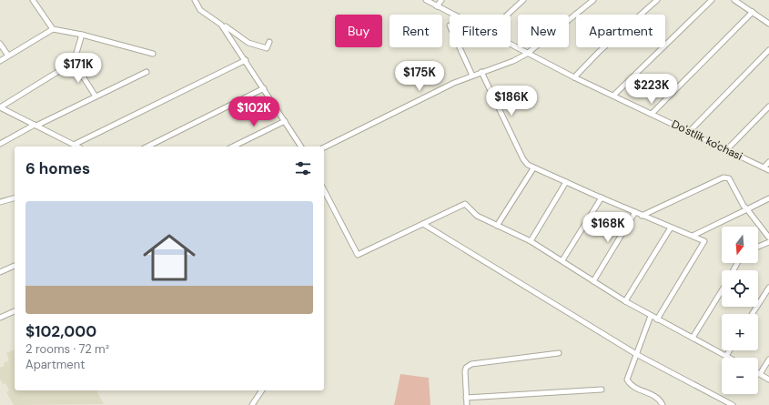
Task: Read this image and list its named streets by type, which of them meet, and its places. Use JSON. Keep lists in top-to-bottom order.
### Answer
{
  "streets": {
    "street": ["Do'stlik ko'chasi"]
  },
  "north": "bottom",
  "page": {
    "chip": [
      "Buy",
      "Rent",
      "Filters",
      "New",
      "Apartment"
    ],
    "price": [
      "$171K",
      "$175K",
      "$223K",
      "$186K",
      "$102K",
      "$168K"
    ],
    "heading": "6 homes",
    "list": [
      {
        "name": "$102,000",
        "note": "2 rooms · 72 m² · Apartment"
      }
    ],
    "map_buttons": ["+", "−"]
  }
}
